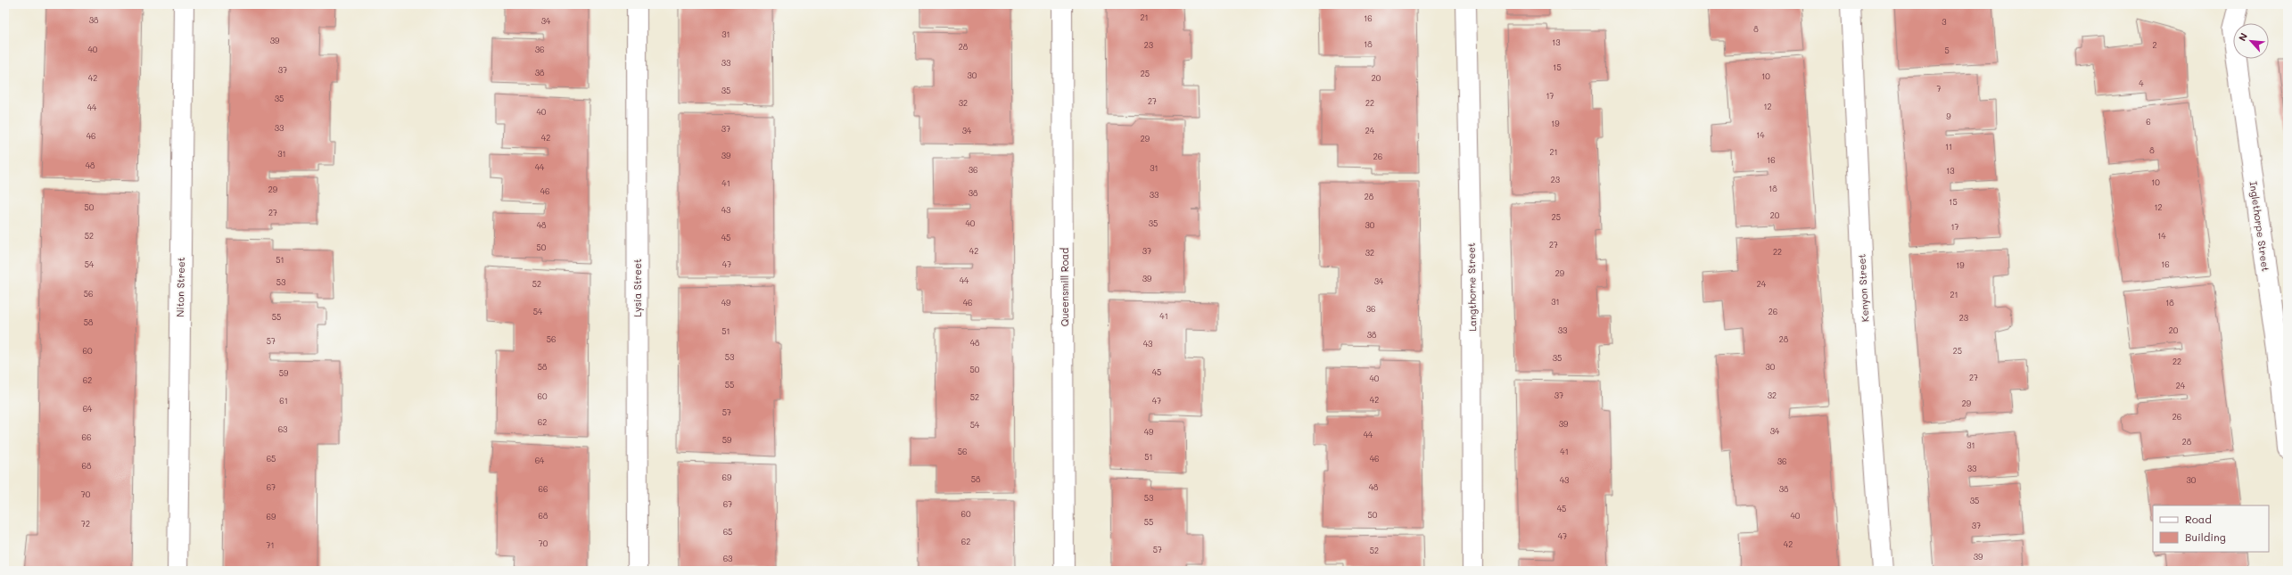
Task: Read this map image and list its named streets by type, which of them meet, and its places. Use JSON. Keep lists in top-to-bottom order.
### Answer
{
  "streets": {
    "street": [
      "Inglethorpe Street",
      "Niton Street",
      "Queensmill Road",
      "Langthorne Street",
      "Lysia Street",
      "Kenyon Street"
    ]
  },
  "house_numbers": [
    "21",
    "16",
    "38",
    "34",
    "3",
    "8",
    "31",
    "39",
    "13",
    "18",
    "23",
    "2",
    "28",
    "40",
    "36",
    "5",
    "33",
    "15",
    "37",
    "38",
    "25",
    "30",
    "10",
    "42",
    "20",
    "4",
    "7",
    "35",
    "17",
    "35",
    "27",
    "32",
    "22",
    "12",
    "44",
    "40",
    "9",
    "6",
    "19",
    "33",
    "37",
    "34",
    "24",
    "14",
    "46",
    "42",
    "29",
    "11",
    "8",
    "21",
    "31",
    "39",
    "26",
    "16",
    "48",
    "44",
    "31",
    "36",
    "13",
    "23",
    "10",
    "41",
    "18",
    "29",
    "46",
    "38",
    "33",
    "28",
    "15",
    "50",
    "12",
    "43",
    "27",
    "20",
    "25",
    "40",
    "35",
    "48",
    "30",
    "17",
    "52",
    "14",
    "45",
    "27",
    "50",
    "42",
    "37",
    "22",
    "32",
    "51",
    "54",
    "47",
    "16",
    "19",
    "29",
    "39",
    "44",
    "34",
    "53",
    "52",
    "24",
    "56",
    "21",
    "31",
    "49",
    "46",
    "18",
    "36",
    "54",
    "26",
    "41",
    "55",
    "23",
    "58",
    "33",
    "20",
    "51",
    "38",
    "56",
    "28",
    "57",
    "48",
    "43",
    "60",
    "25",
    "53",
    "35",
    "22",
    "58",
    "30",
    "50",
    "45",
    "59",
    "27",
    "40",
    "62",
    "55",
    "24",
    "37",
    "32",
    "60",
    "52",
    "42",
    "61",
    "47",
    "29",
    "64",
    "57",
    "26",
    "62",
    "39",
    "54",
    "63",
    "34",
    "49",
    "44",
    "66",
    "59",
    "28",
    "31",
    "56",
    "41",
    "51",
    "65",
    "46",
    "64",
    "36",
    "68",
    "33",
    "69",
    "58",
    "43",
    "30",
    "67",
    "48",
    "66",
    "38",
    "70",
    "53",
    "35",
    "67",
    "45",
    "60",
    "50",
    "68",
    "40",
    "69",
    "55",
    "72",
    "37",
    "65",
    "47",
    "62",
    "70",
    "42",
    "71",
    "57",
    "52",
    "39",
    "63"
  ],
  "legend": ["Road", "Building"],
  "north": "top left"
}
